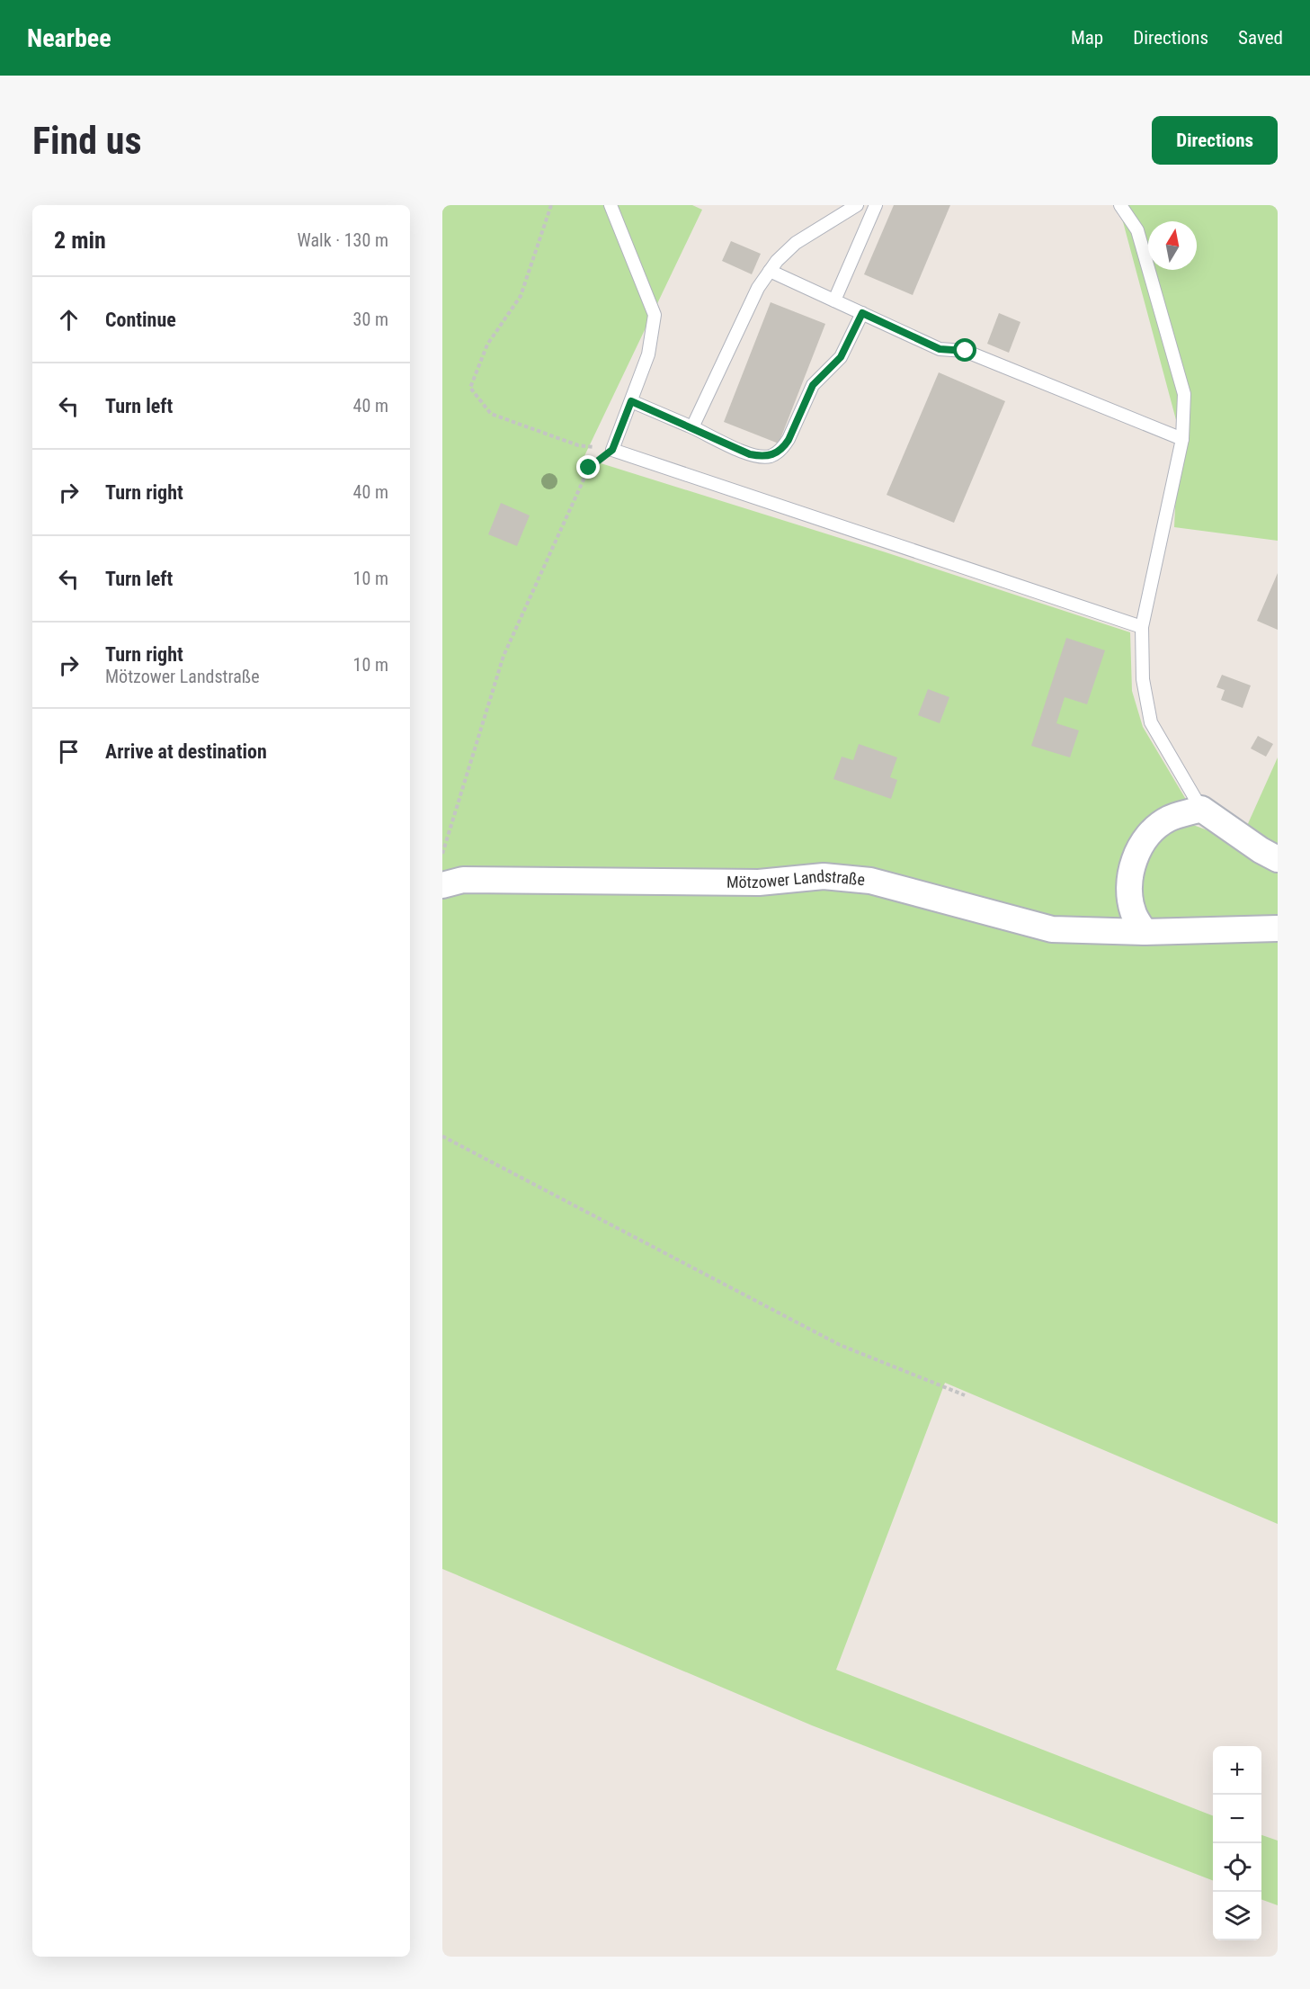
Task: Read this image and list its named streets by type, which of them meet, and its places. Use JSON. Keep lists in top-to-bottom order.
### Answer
{
  "streets": {
    "street": ["Mötzower Landstraße"]
  },
  "north": "top",
  "page": {
    "header": "Nearbee",
    "nav": ["Map", "Directions", "Saved"],
    "buttons": "Directions",
    "title": "Find us",
    "heading": ["2 min", "Walk · 130 m"],
    "list": [
      ["Continue", "30 m"],
      ["Turn left", "40 m"],
      ["Turn right", "40 m"],
      ["Turn left", "10 m"],
      ["Turn right", "Mötzower Landstraße", "10 m"],
      "Arrive at destination"
    ],
    "map_buttons": ["+", "−"]
  }
}
